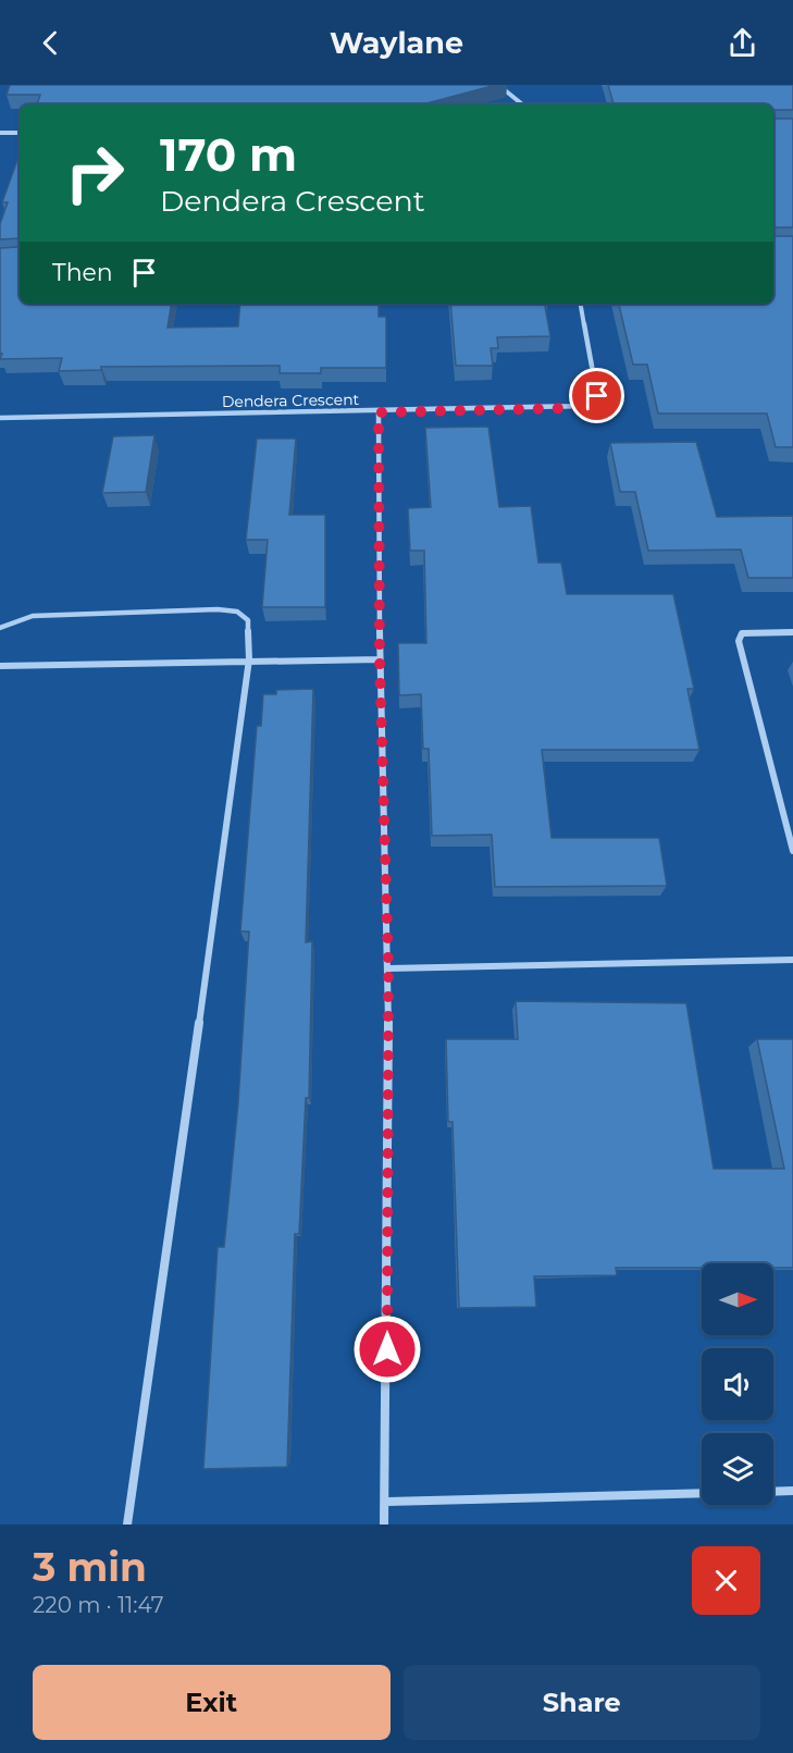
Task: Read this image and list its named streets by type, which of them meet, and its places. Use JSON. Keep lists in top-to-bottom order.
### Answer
{
  "streets": {
    "street": ["Dendera Crescent"]
  },
  "north": "right",
  "page": {
    "header": "Waylane",
    "turn": ["170 m", "Dendera Crescent"],
    "then": "Then",
    "heading": ["3 min", "220 m · 11:47"],
    "buttons": ["Exit", "Share"]
  }
}
